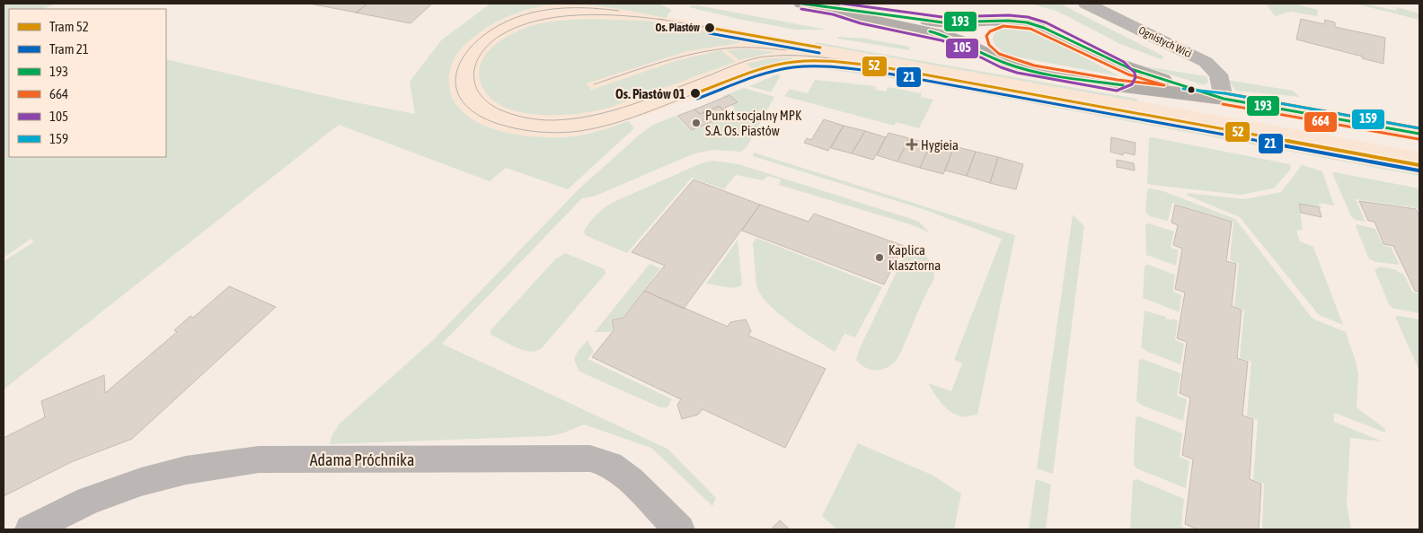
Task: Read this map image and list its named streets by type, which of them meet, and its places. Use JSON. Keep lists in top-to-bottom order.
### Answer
{
  "streets": {
    "street": ["Ognistych Wici", "Adama Próchnika"]
  },
  "places": {
    "other": [
      "Os. Piastów",
      "Os. Piastów 01",
      "Punkt socjalny MPK S.A. Os. Piastów",
      "Kaplica klasztorna"
    ],
    "health": ["Hygieia"]
  },
  "lines": [
    "transit line 193",
    "transit line 105",
    "transit line 664",
    "tram line 52",
    "tram line 21",
    "transit line 159"
  ],
  "legend": [
    "Tram 52",
    "Tram 21",
    "193",
    "664",
    "105",
    "159"
  ]
}
